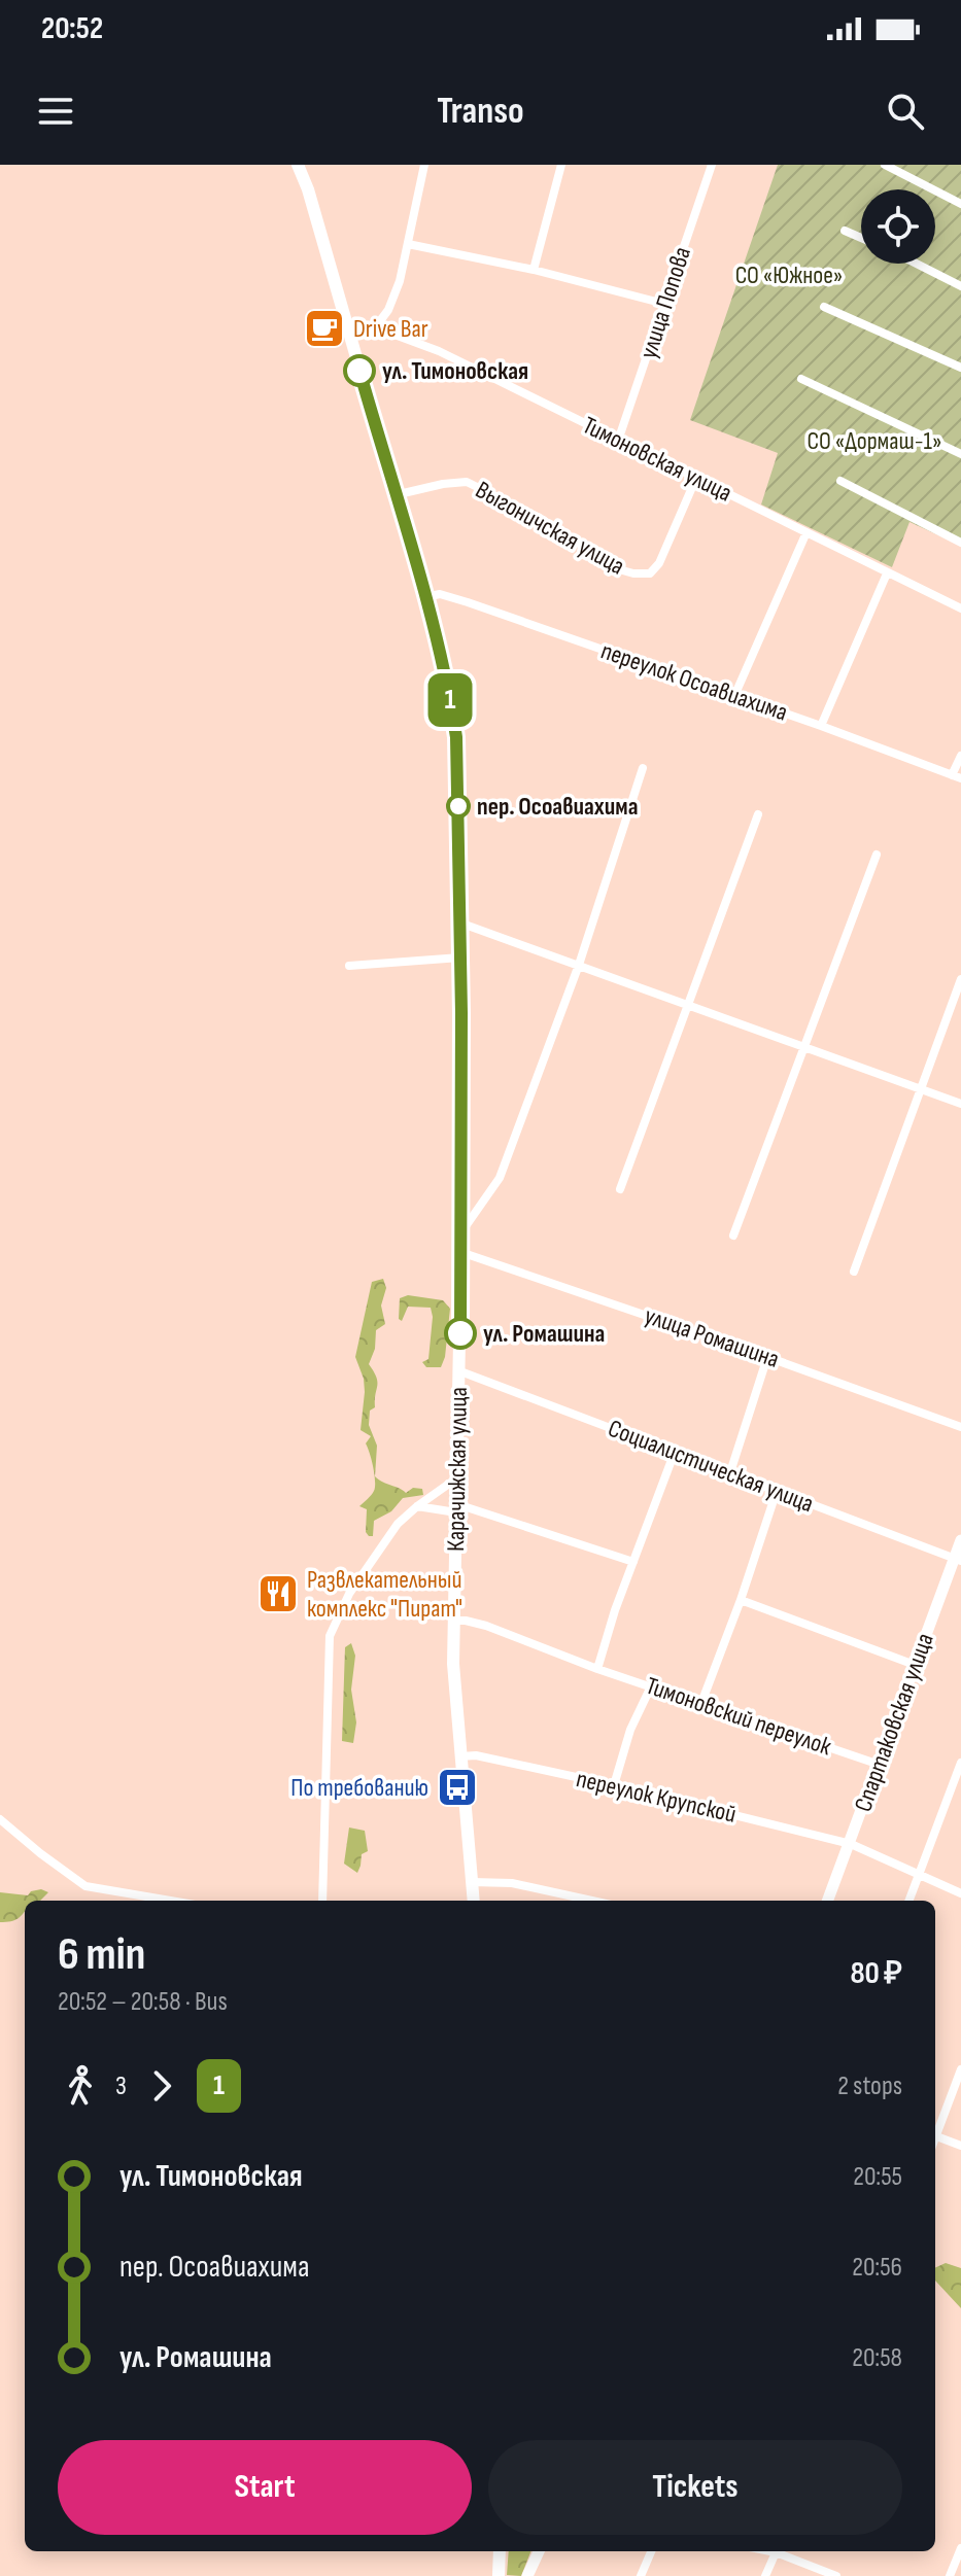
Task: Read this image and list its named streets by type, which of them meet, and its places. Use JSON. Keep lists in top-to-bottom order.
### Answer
{
  "streets": {
    "main road": ["Карачижская улица"],
    "street": [
      "улица Попова",
      "Тимоновская улица",
      "Выгоничская улица",
      "переулок Осоавиахима",
      "улица Ромашина",
      "Социалистическая улица",
      "Тимоновский переулок",
      "Спартаковская улица",
      "переулок Крупской"
    ]
  },
  "crossings": [
    ["улица Попова", "Тимоновская улица"],
    ["Тимоновская улица", "Выгоничская улица"],
    ["Тимоновская улица", "Карачижская улица"],
    ["Выгоничская улица", "Карачижская улица"],
    ["переулок Осоавиахима", "Карачижская улица"],
    ["улица Ромашина", "Карачижская улица"],
    ["Социалистическая улица", "Карачижская улица"],
    ["Социалистическая улица", "Спартаковская улица"],
    ["Карачижская улица", "Тимоновский переулок"],
    ["Карачижская улица", "переулок Крупской"],
    ["Тимоновский переулок", "Спартаковская улица"],
    ["Спартаковская улица", "переулок Крупской"]
  ],
  "parks": ["СО «Южное»", "СО «Дормаш-1»"],
  "places": {
    "cafe": ["Drive Bar"],
    "other": ["ул. Тимоновская", "пер. Осоавиахима", "ул. Ромашина"],
    "restaurant": ["Развлекательный комплекс \"Пират\""],
    "bus stop": ["По требованию"]
  },
  "lines": ["bus line 1"],
  "page": {
    "status": "20:52",
    "header": "Transo",
    "on_map": "1",
    "heading": ["6 min", "20:52 – 20:58 · Bus", "80 ₽"],
    "legs": ["3", "1", "2 stops"],
    "list": [
      {
        "name": "ул. Тимоновская",
        "value": "20:55"
      },
      {
        "name": "пер. Осоавиахима",
        "value": "20:56"
      },
      {
        "name": "ул. Ромашина",
        "value": "20:58"
      }
    ],
    "buttons": ["Start", "Tickets"]
  }
}
